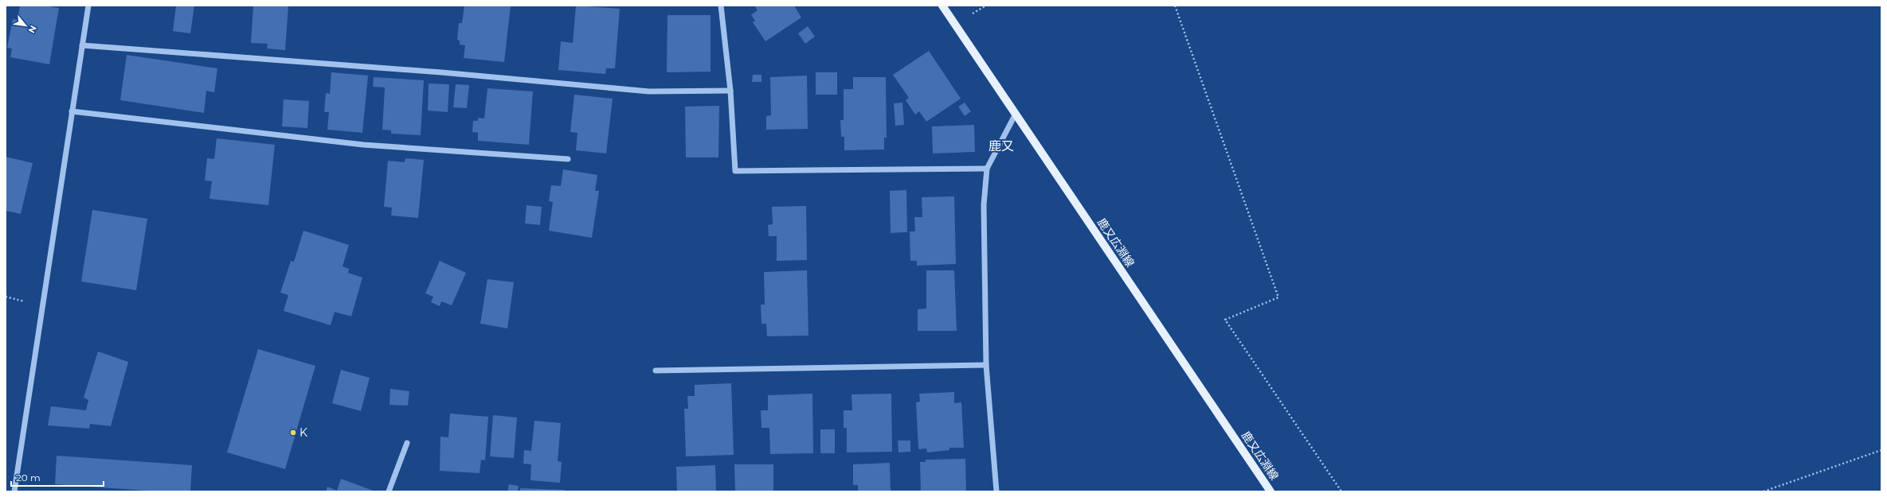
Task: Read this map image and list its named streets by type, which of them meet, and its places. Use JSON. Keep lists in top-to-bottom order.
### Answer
{
  "streets": {
    "main road": ["鹿又広淵線"]
  },
  "districts": ["鹿又"],
  "places": ["K"],
  "scale_bar": "20 m",
  "north": "bottom right"
}
